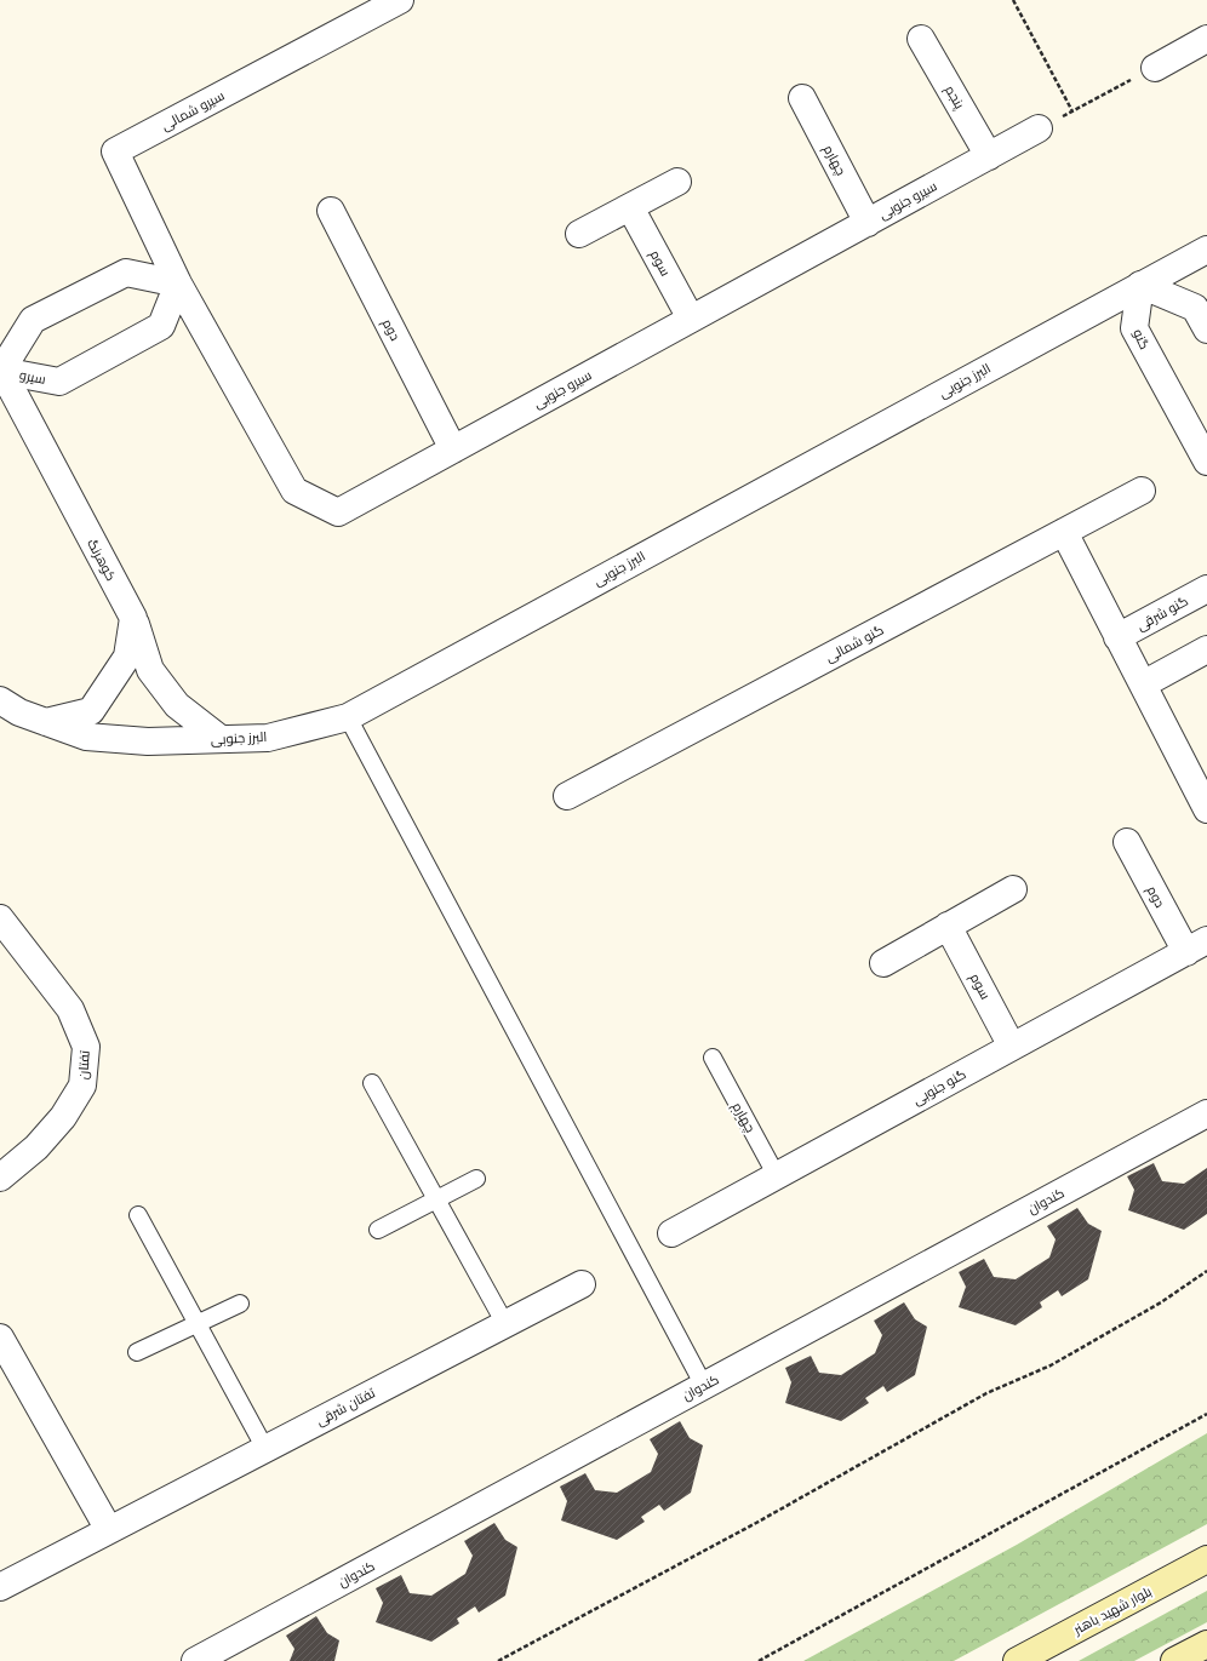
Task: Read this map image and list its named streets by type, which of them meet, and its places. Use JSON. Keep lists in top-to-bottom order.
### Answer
{
  "streets": {
    "main road": ["بلوار شهید باهنر"],
    "street": [
      "پنجم",
      "سیرو شمالی",
      "چهارم",
      "سیرو جنوبی",
      "سوم",
      "دوم",
      "گنو",
      "سیرو",
      "البرز جنوبی",
      "کوهرنگ",
      "گنو شرقی",
      "گنو شمالی",
      "تفتان",
      "گنو جنوبی",
      "کندوان",
      "تفتان شرقی"
    ]
  },
  "crossings": [
    ["پنجم", "سیرو جنوبی"],
    ["سیرو شمالی", "سیرو جنوبی"],
    ["سیرو شمالی", "سیرو"],
    ["چهارم", "سیرو جنوبی"],
    ["چهارم", "گنو جنوبی"],
    ["سیرو جنوبی", "سوم"],
    ["سیرو جنوبی", "دوم"],
    ["سیرو جنوبی", "سیرو"],
    ["سوم", "گنو جنوبی"],
    ["دوم", "گنو جنوبی"],
    ["گنو", "البرز جنوبی"],
    ["سیرو", "کوهرنگ"],
    ["البرز جنوبی", "کوهرنگ"]
  ]
}
